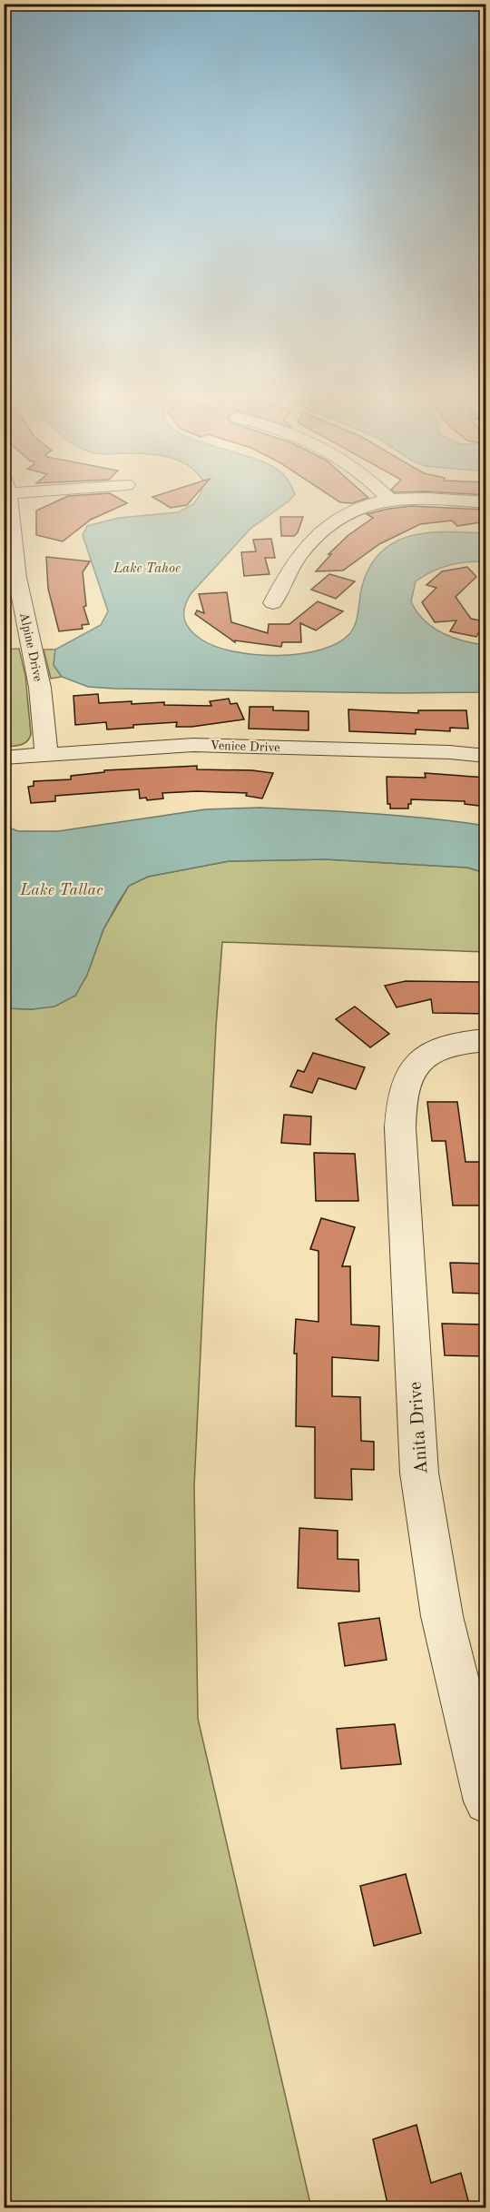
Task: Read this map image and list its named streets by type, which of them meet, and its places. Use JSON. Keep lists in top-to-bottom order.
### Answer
{
  "streets": {
    "street": ["Alpine Drive", "Venice Drive", "Anita Drive"]
  },
  "crossings": [
    ["Alpine Drive", "Venice Drive"]
  ],
  "water": ["Lake Tahoe", "Lake Tallac"]
}
